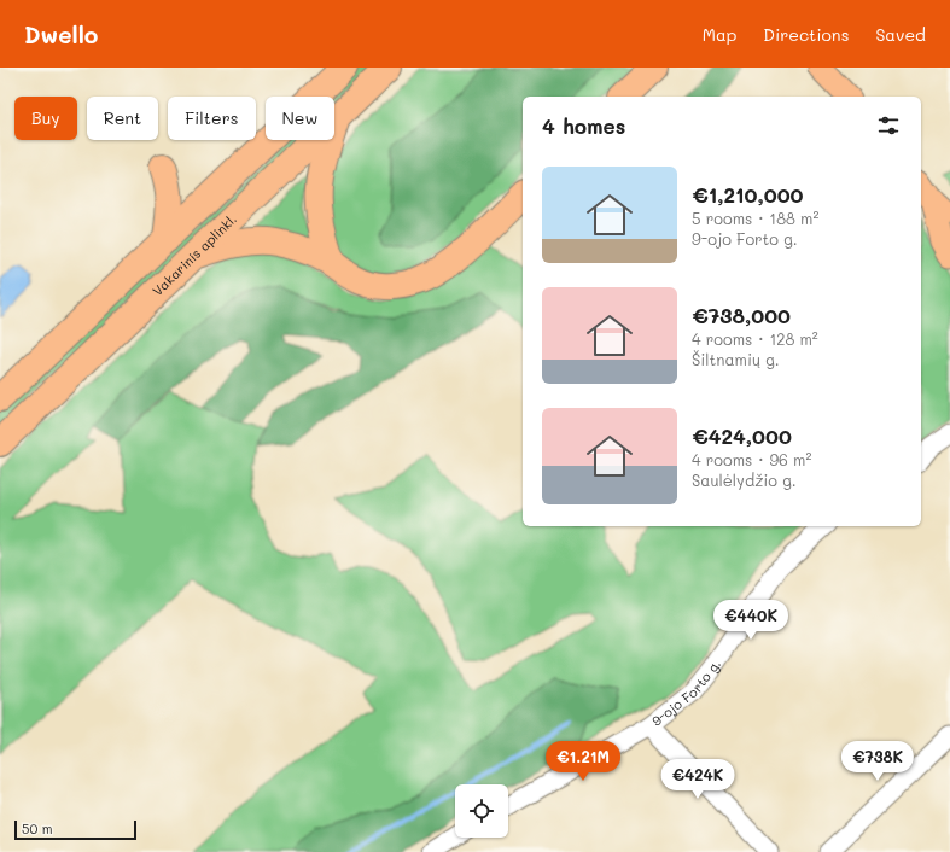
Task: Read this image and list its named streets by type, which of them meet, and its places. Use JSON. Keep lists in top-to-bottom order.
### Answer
{
  "streets": {
    "highway": ["Vakarinis aplinkl."],
    "street": ["9-ojo Forto g."]
  },
  "scale_bar": "50 m",
  "page": {
    "header": "Dwello",
    "nav": ["Map", "Directions", "Saved"],
    "chip": [
      "Buy",
      "Rent",
      "Filters",
      "New"
    ],
    "heading": "4 homes",
    "list": [
      {
        "name": "€1,210,000",
        "note": "5 rooms · 188 m² · 9-ojo Forto g."
      },
      {
        "name": "€738,000",
        "note": "4 rooms · 128 m² · Šiltnamių g."
      },
      {
        "name": "€424,000",
        "note": "4 rooms · 96 m² · Saulėlydžio g."
      }
    ],
    "price": [
      "€440K",
      "€1.21M",
      "€738K",
      "€424K"
    ],
    "scale": "50 m"
  }
}
